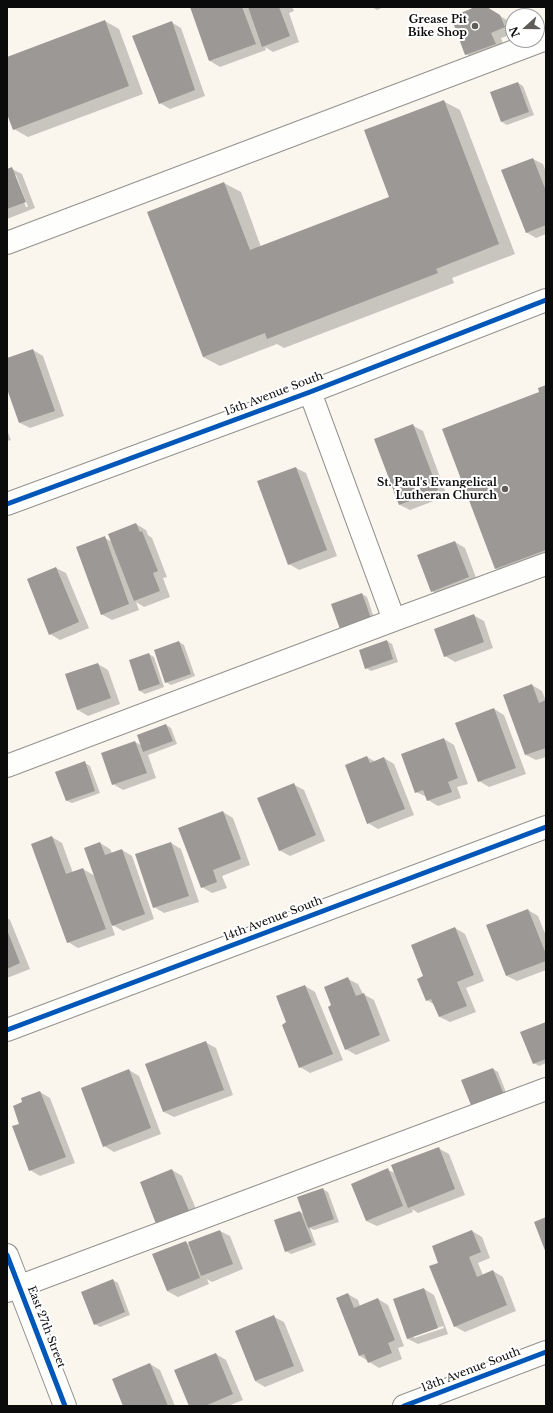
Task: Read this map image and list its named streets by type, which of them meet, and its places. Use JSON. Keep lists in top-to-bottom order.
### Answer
{
  "streets": {
    "street": [
      "15th Avenue South",
      "14th Avenue South",
      "East 27th Street",
      "13th Avenue South"
    ]
  },
  "places": ["Grease Pit Bike Shop", "St. Paul's Evangelical Lutheran Church"],
  "north": "left"
}
